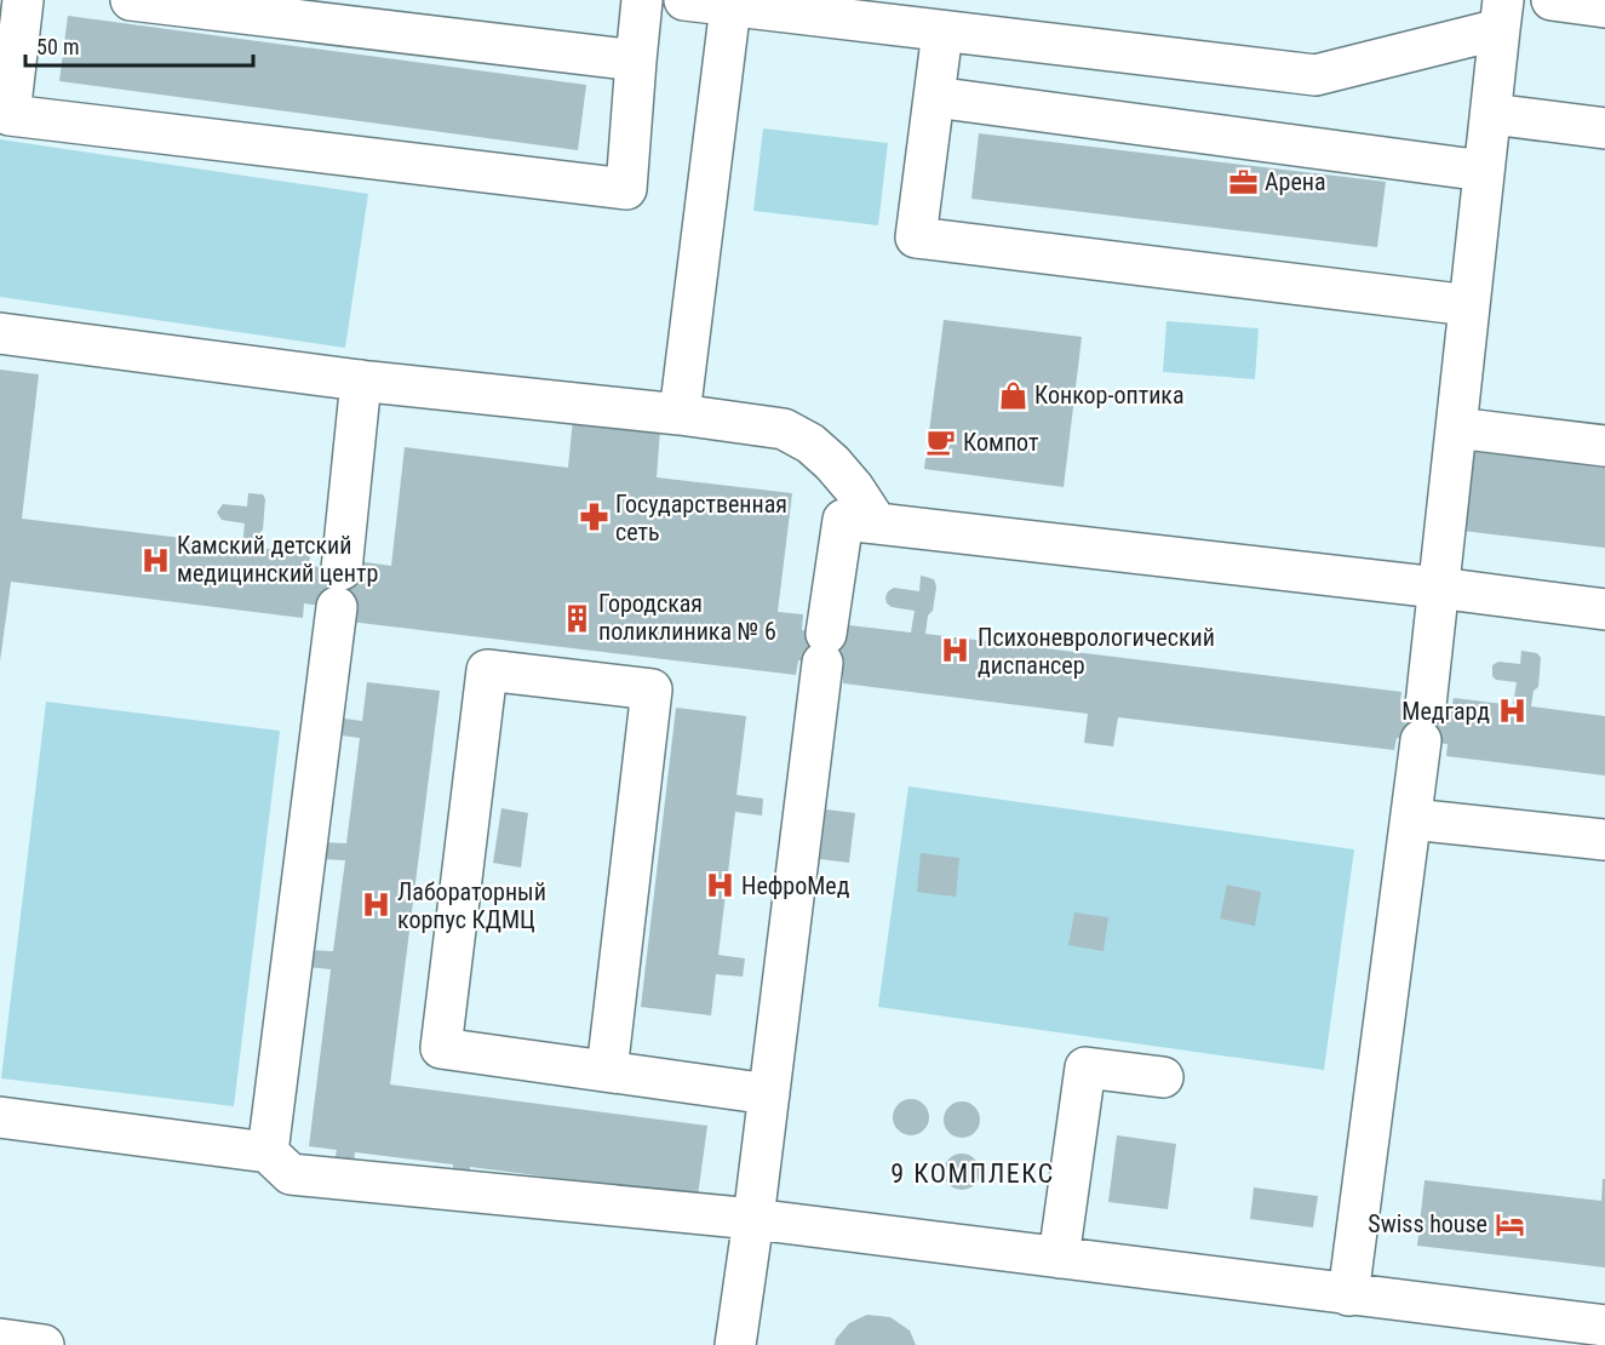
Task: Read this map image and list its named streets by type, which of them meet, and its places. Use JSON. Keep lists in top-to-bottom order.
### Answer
{
  "districts": ["9 КОМПЛЕКС"],
  "places": {
    "office": ["Арена"],
    "shop": ["Конкор-оптика"],
    "cafe": ["Компот"],
    "pharmacy": ["Государственная сеть"],
    "hospital": [
      "Камский детский медицинский центр",
      "Психоневрологический диспансер",
      "Медгард",
      "НефроМед",
      "Лабораторный корпус КДМЦ"
    ],
    "building": ["Городская поликлиника № 6"],
    "hotel": ["Swiss house"]
  },
  "scale_bar": "50 m"
}
